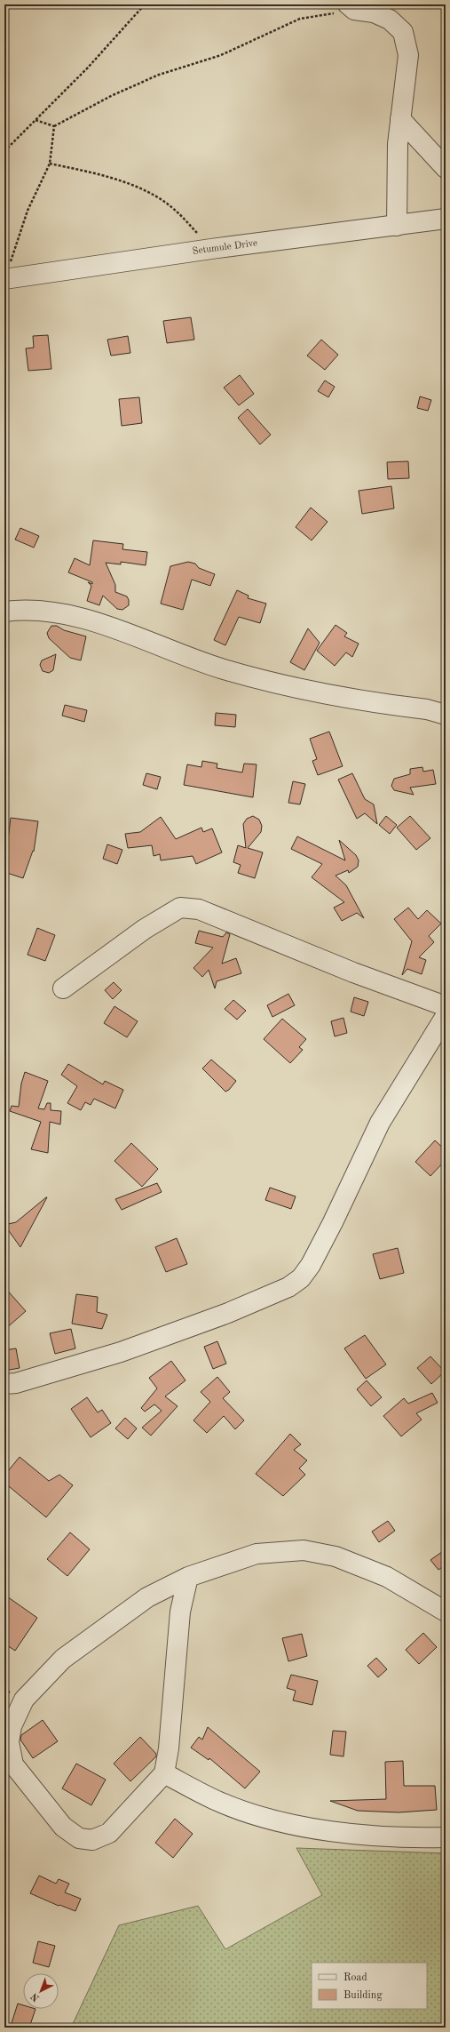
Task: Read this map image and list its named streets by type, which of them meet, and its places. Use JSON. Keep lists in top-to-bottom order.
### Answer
{
  "streets": {
    "street": ["Setumule Drive"]
  },
  "legend": ["Road", "Building"],
  "north": "bottom left"
}
